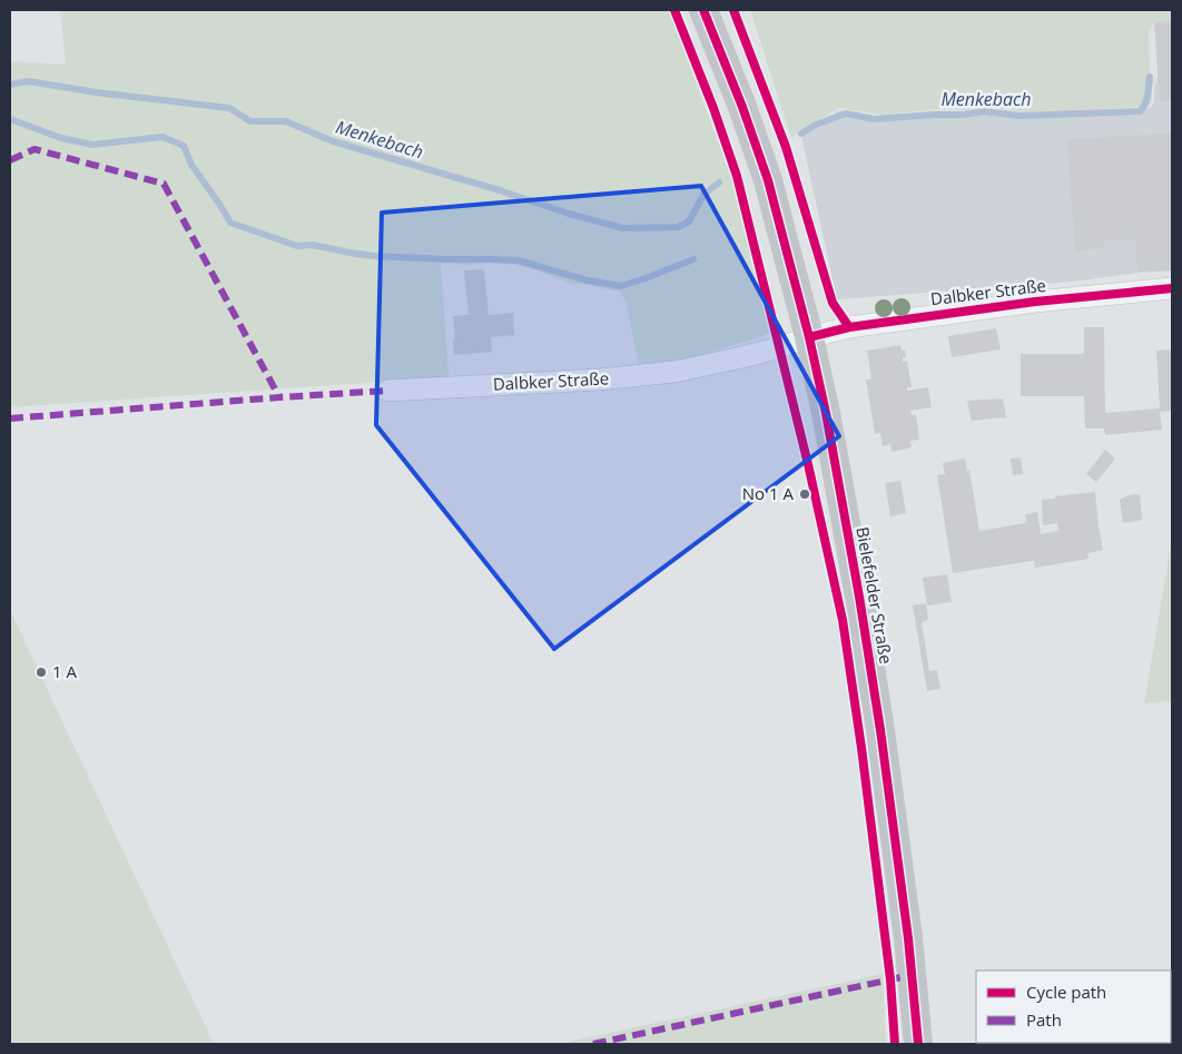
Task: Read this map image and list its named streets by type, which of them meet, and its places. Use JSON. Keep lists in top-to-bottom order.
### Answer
{
  "streets": {
    "main road": ["Bielefelder Straße"],
    "street": ["Dalbker Straße"]
  },
  "crossings": [
    ["Dalbker Straße", "Bielefelder Straße"]
  ],
  "water": ["Menkebach"],
  "places": ["No 1 A", "1 A"],
  "legend": ["Cycle path", "Path"]
}
